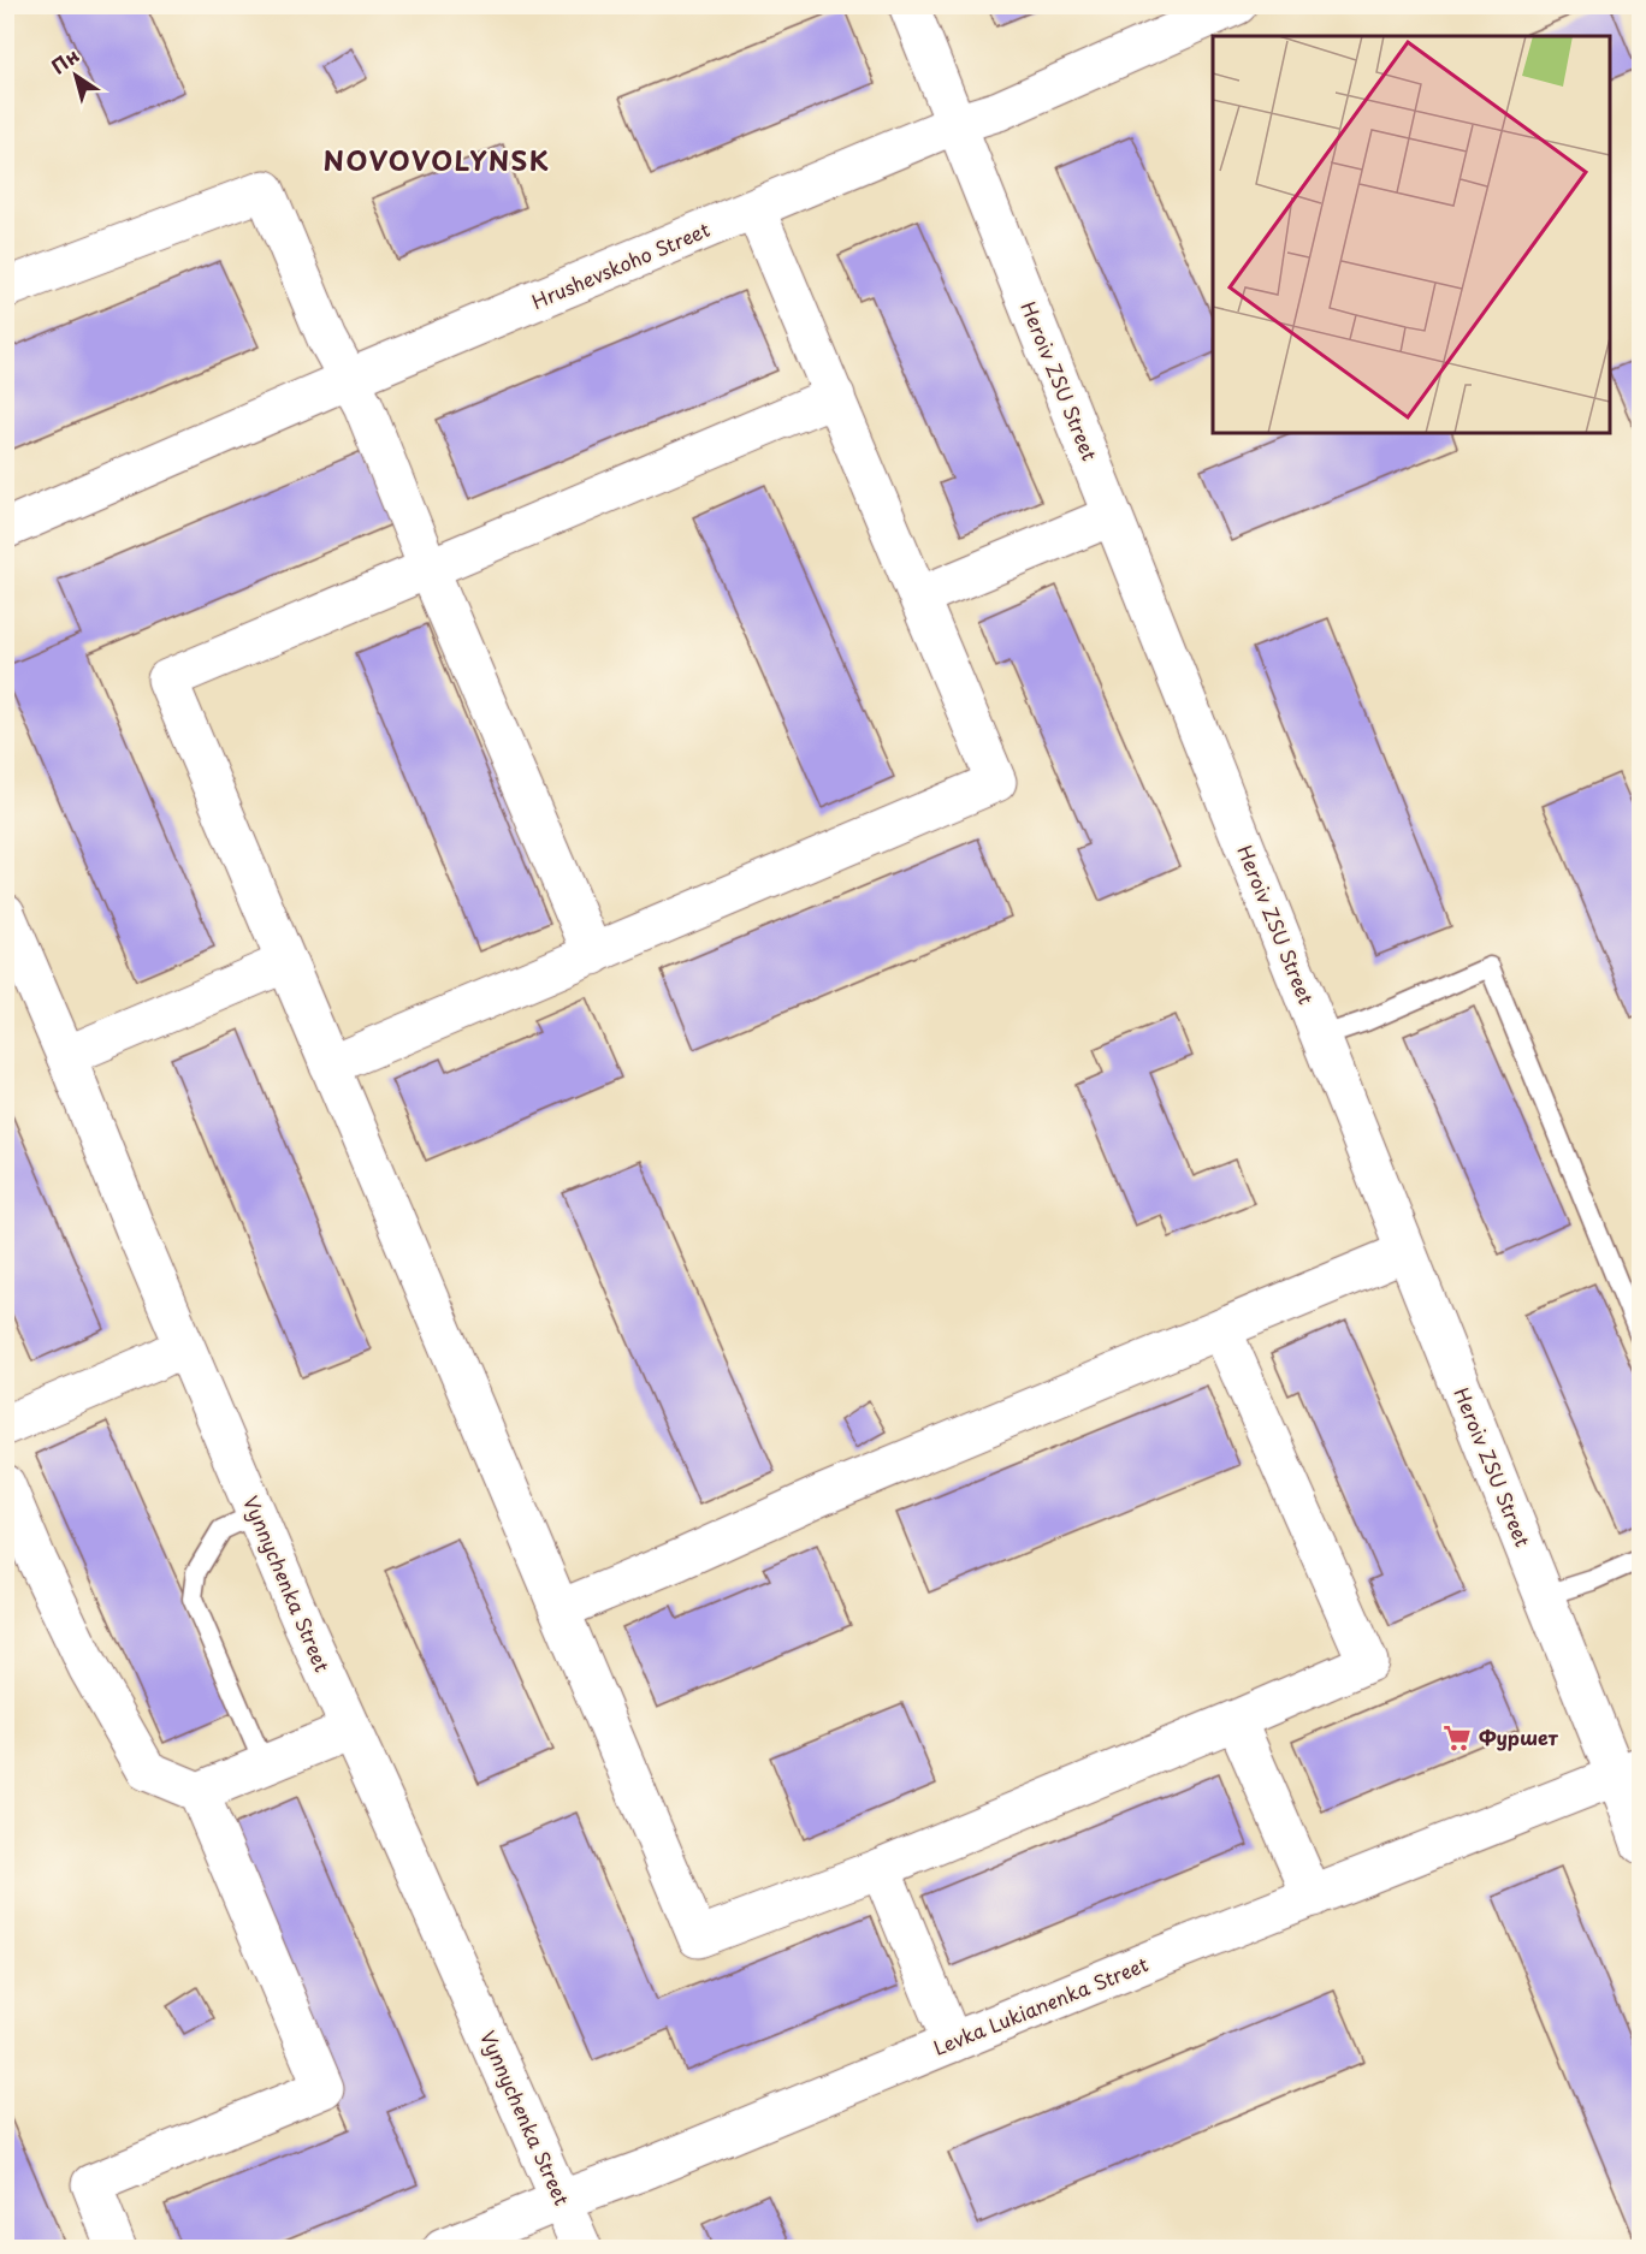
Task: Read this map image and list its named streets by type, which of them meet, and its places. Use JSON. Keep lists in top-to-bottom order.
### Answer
{
  "streets": {
    "street": [
      "Hrushevskoho Street",
      "Heroiv ZSU Street",
      "Vynnychenka Street",
      "Levka Lukianenka Street"
    ]
  },
  "crossings": [
    ["Hrushevskoho Street", "Heroiv ZSU Street"],
    ["Heroiv ZSU Street", "Levka Lukianenka Street"],
    ["Vynnychenka Street", "Levka Lukianenka Street"]
  ],
  "districts": ["NOVOVOLYNSK"],
  "places": {
    "supermarket": ["Фуршет"]
  },
  "north": "top left"
}
